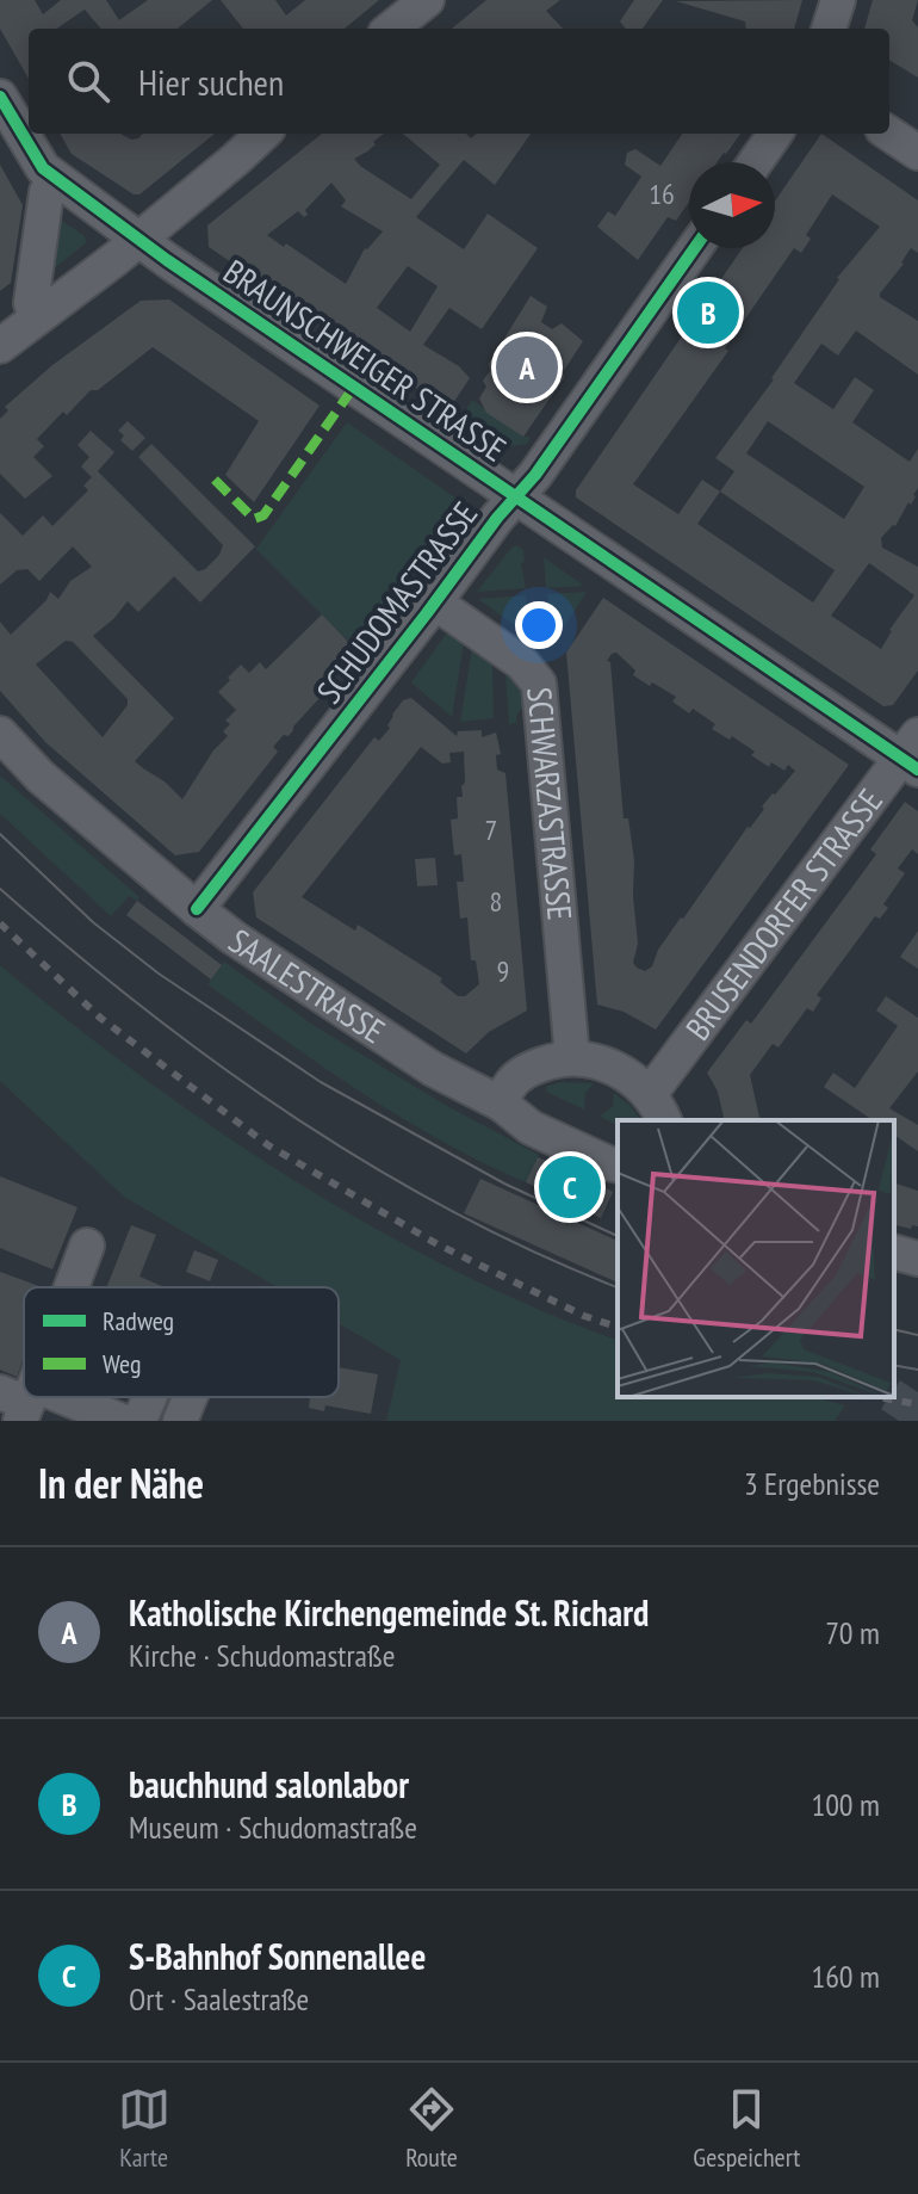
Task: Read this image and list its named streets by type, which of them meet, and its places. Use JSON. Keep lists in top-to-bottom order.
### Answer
{
  "streets": {
    "street": [
      "BRAUNSCHWEIGER STRASSE",
      "SCHUDOMASTRASSE",
      "SCHWARZASTRASSE",
      "BRUSENDORFER STRASSE",
      "SAALESTRASSE"
    ]
  },
  "crossings": [
    ["BRAUNSCHWEIGER STRASSE", "SCHUDOMASTRASSE"],
    ["BRAUNSCHWEIGER STRASSE", "BRUSENDORFER STRASSE"],
    ["SCHUDOMASTRASSE", "SCHWARZASTRASSE"],
    ["SCHUDOMASTRASSE", "SAALESTRASSE"]
  ],
  "house_numbers": [
    "16",
    "7",
    "8",
    "9"
  ],
  "legend": ["Radweg", "Weg"],
  "north": "right",
  "page": {
    "search": "Hier suchen",
    "pins": ["B", "A", "C"],
    "heading": ["In der Nähe", "3 Ergebnisse"],
    "list": [
      {
        "mark": "A",
        "name": "Katholische Kirchengemeinde St. Richard",
        "note": "Kirche · Schudomastraße",
        "value": "70 m"
      },
      {
        "mark": "B",
        "name": "bauchhund salonlabor",
        "note": "Museum · Schudomastraße",
        "value": "100 m"
      },
      {
        "mark": "C",
        "name": "S-Bahnhof Sonnenallee",
        "note": "Ort · Saalestraße",
        "value": "160 m"
      }
    ],
    "nav": ["Karte", "Route", "Gespeichert"]
  }
}
